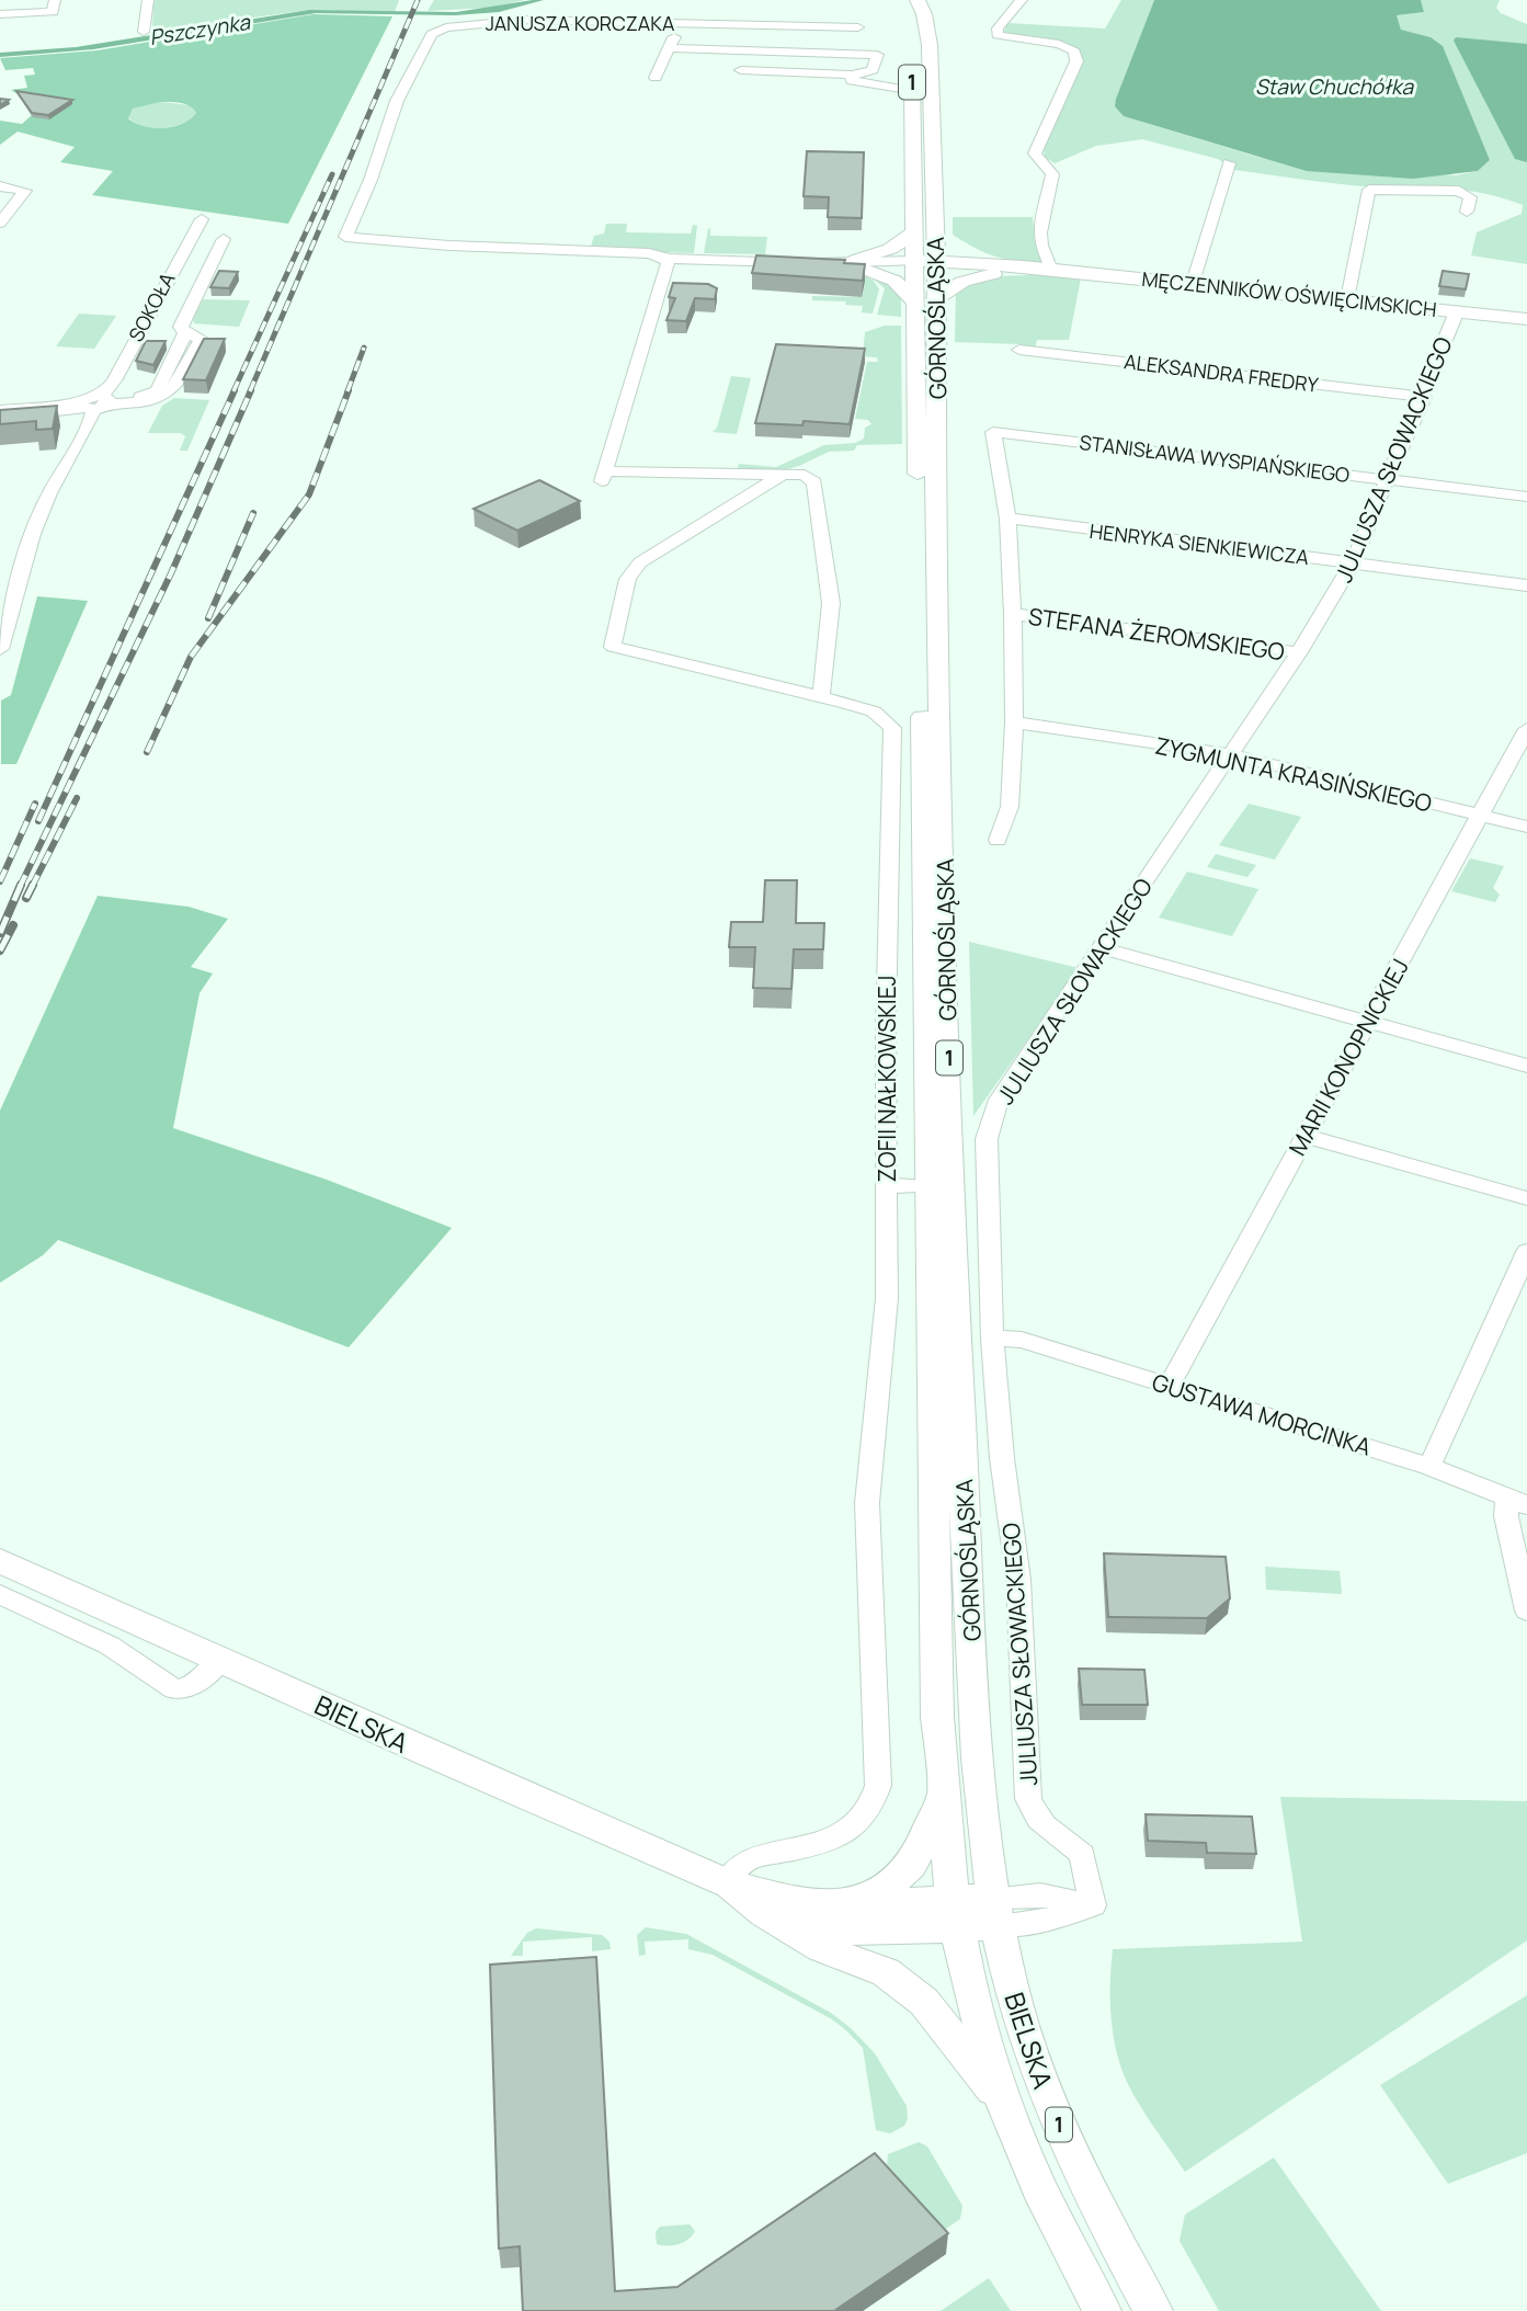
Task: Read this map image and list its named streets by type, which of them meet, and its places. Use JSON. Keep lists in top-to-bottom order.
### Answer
{
  "streets": {
    "main road": [
      "1",
      "MĘCZENNIKÓW OŚWIĘCIMSKICH",
      "GÓRNOŚLĄSKA",
      "BIELSKA"
    ],
    "street": [
      "JANUSZA KORCZAKA",
      "SOKOŁA",
      "ALEKSANDRA FREDRY",
      "STANISŁAWA WYSPIAŃSKIEGO",
      "JULIUSZA SŁOWACKIEGO",
      "HENRYKA SIENKIEWICZA",
      "STEFANA ŻEROMSKIEGO",
      "ZYGMUNTA KRASIŃSKIEGO",
      "MARII KONOPNICKIEJ",
      "ZOFII NAŁKOWSKIEJ",
      "GUSTAWA MORCINKA"
    ]
  },
  "crossings": [
    ["JANUSZA KORCZAKA", "MĘCZENNIKÓW OŚWIĘCIMSKICH"],
    ["MĘCZENNIKÓW OŚWIĘCIMSKICH", "GÓRNOŚLĄSKA"],
    ["MĘCZENNIKÓW OŚWIĘCIMSKICH", "JULIUSZA SŁOWACKIEGO"],
    ["GÓRNOŚLĄSKA", "JULIUSZA SŁOWACKIEGO"],
    ["GÓRNOŚLĄSKA", "BIELSKA"],
    ["ALEKSANDRA FREDRY", "JULIUSZA SŁOWACKIEGO"],
    ["STANISŁAWA WYSPIAŃSKIEGO", "JULIUSZA SŁOWACKIEGO"],
    ["STANISŁAWA WYSPIAŃSKIEGO", "HENRYKA SIENKIEWICZA"],
    ["JULIUSZA SŁOWACKIEGO", "HENRYKA SIENKIEWICZA"],
    ["JULIUSZA SŁOWACKIEGO", "STEFANA ŻEROMSKIEGO"],
    ["JULIUSZA SŁOWACKIEGO", "ZYGMUNTA KRASIŃSKIEGO"],
    ["JULIUSZA SŁOWACKIEGO", "GUSTAWA MORCINKA"],
    ["JULIUSZA SŁOWACKIEGO", "BIELSKA"],
    ["ZYGMUNTA KRASIŃSKIEGO", "MARII KONOPNICKIEJ"],
    ["MARII KONOPNICKIEJ", "GUSTAWA MORCINKA"],
    ["ZOFII NAŁKOWSKIEJ", "BIELSKA"]
  ],
  "water": ["Pszczynka", "Staw Chuchółka"]
}
